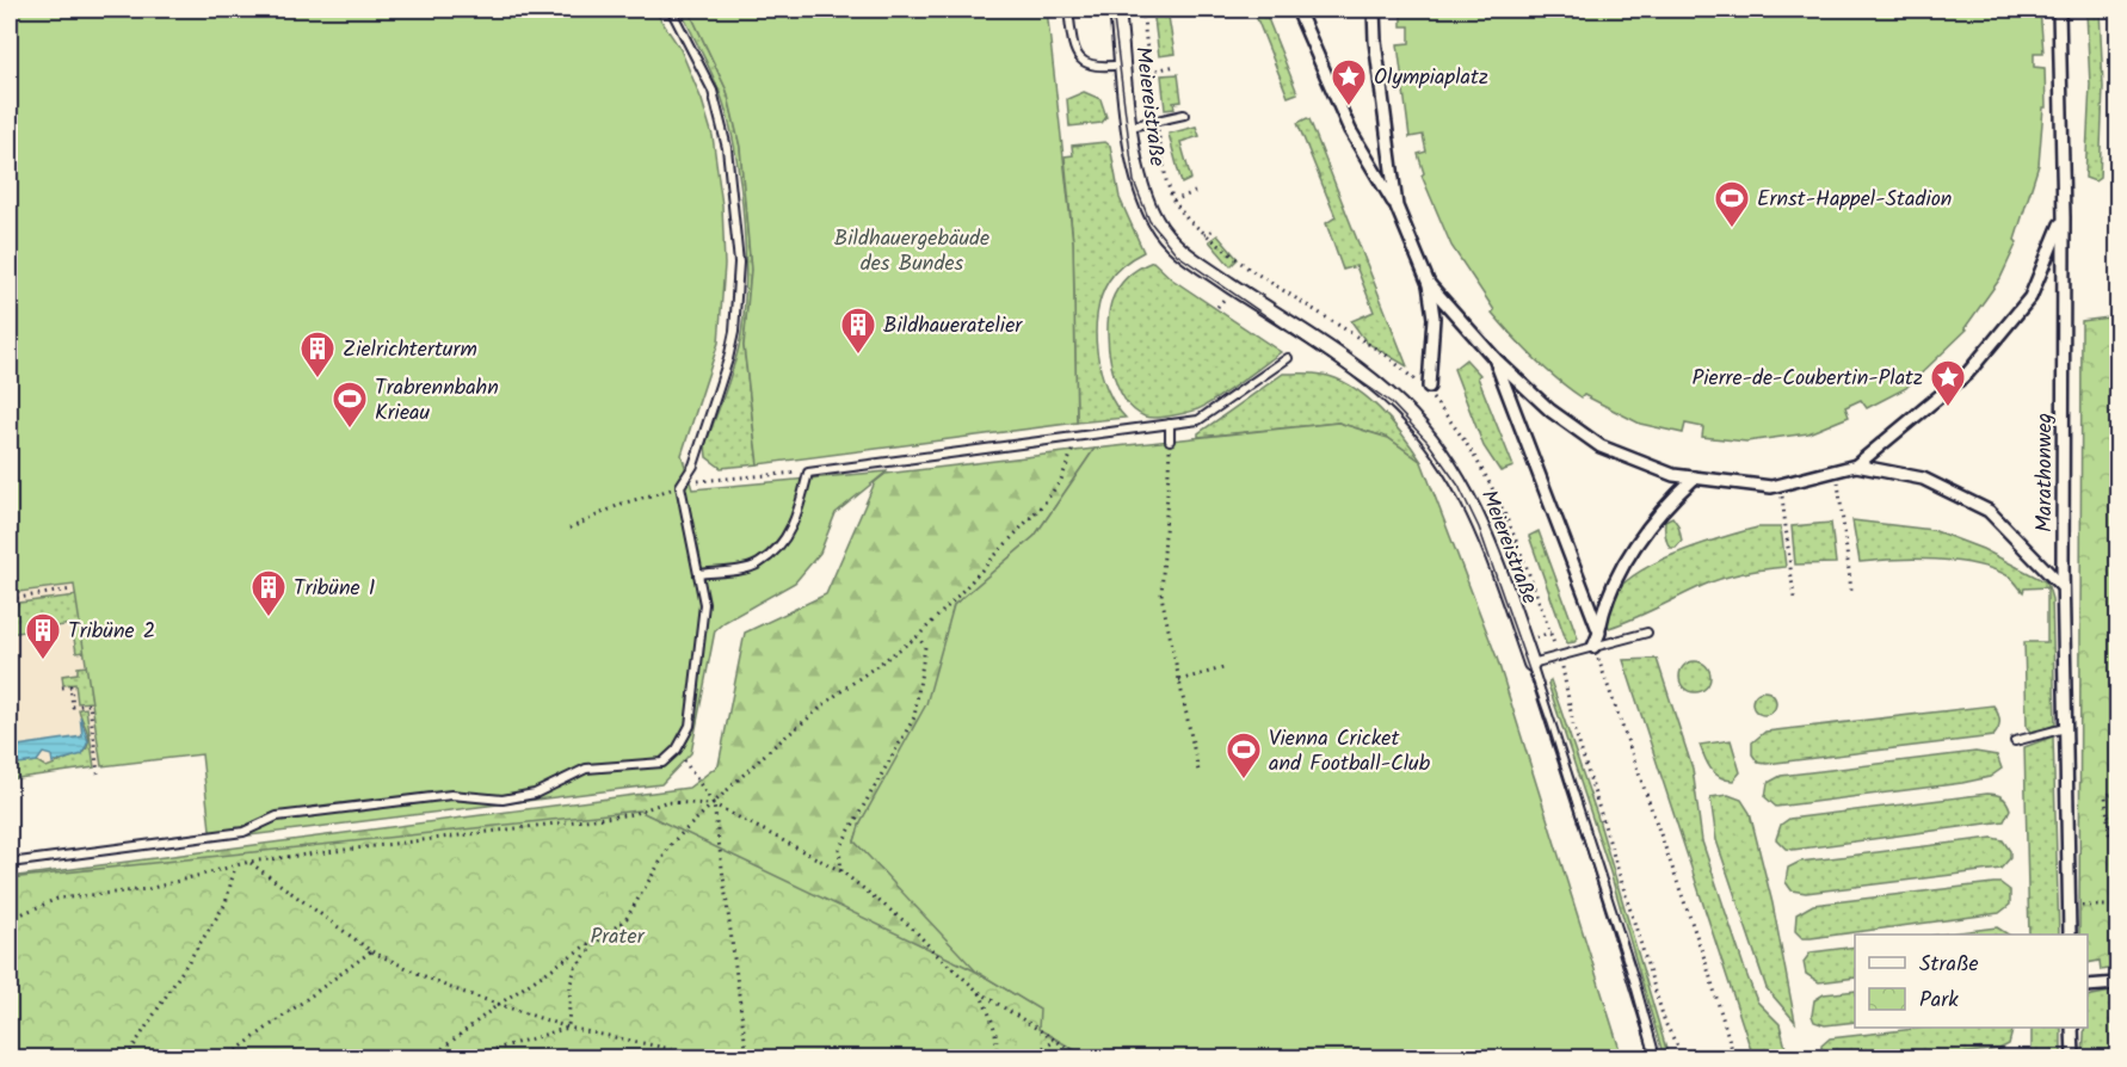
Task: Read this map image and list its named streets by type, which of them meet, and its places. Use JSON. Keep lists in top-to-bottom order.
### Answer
{
  "streets": {
    "street": ["Meiereistraße", "Marathonweg"]
  },
  "parks": ["Bildhauergebäude des Bundes", "Prater"],
  "places": {
    "place": ["Olympiaplatz", "Pierre-de-Coubertin-Platz"],
    "sports": ["Ernst-Happel-Stadion", "Trabrennbahn Krieau", "Vienna Cricket and Football-Club"],
    "building": [
      "Bildhaueratelier",
      "Zielrichterturm",
      "Tribüne 1",
      "Tribüne 2"
    ]
  },
  "legend": ["Straße", "Park"]
}
